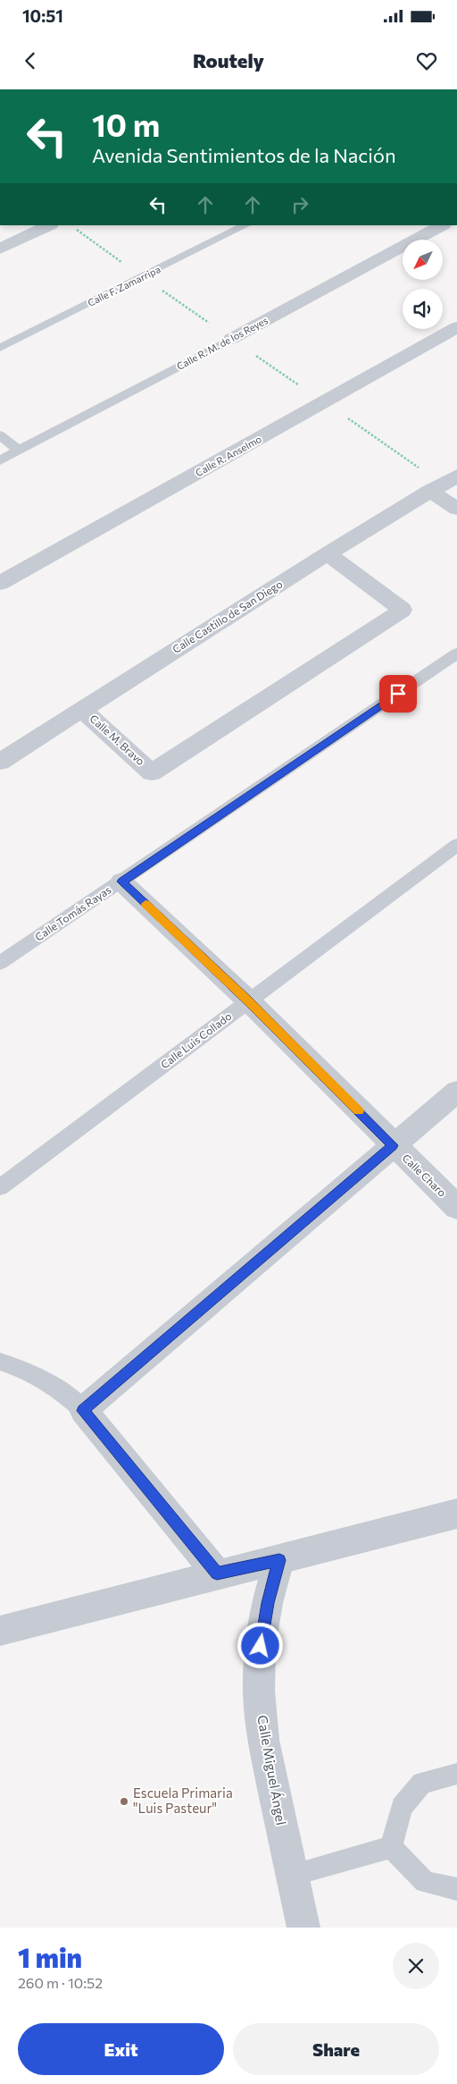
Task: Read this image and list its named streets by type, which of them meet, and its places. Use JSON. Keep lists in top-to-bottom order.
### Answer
{
  "streets": {
    "street": [
      "Calle R. M. de los Reyes",
      "Calle R. Anselmo",
      "Calle Castillo de San Diego",
      "Calle M. Bravo",
      "Calle Charo",
      "Calle Miguel Ángel"
    ],
    "lane": ["Calle F. Zamarripa", "Calle Tomás Rayas", "Calle Luis Collado"]
  },
  "crossings": [
    ["Calle Castillo de San Diego", "Calle M. Bravo"],
    ["Calle Tomás Rayas", "Calle Charo"],
    ["Calle Luis Collado", "Calle Charo"]
  ],
  "places": ["Escuela Primaria \"Luis Pasteur\""],
  "north": "bottom left",
  "page": {
    "status": "10:51",
    "header": "Routely",
    "turn": ["10 m", "Avenida Sentimientos de la Nación"],
    "heading": ["1 min", "260 m · 10:52"],
    "buttons": ["Exit", "Share"]
  }
}
